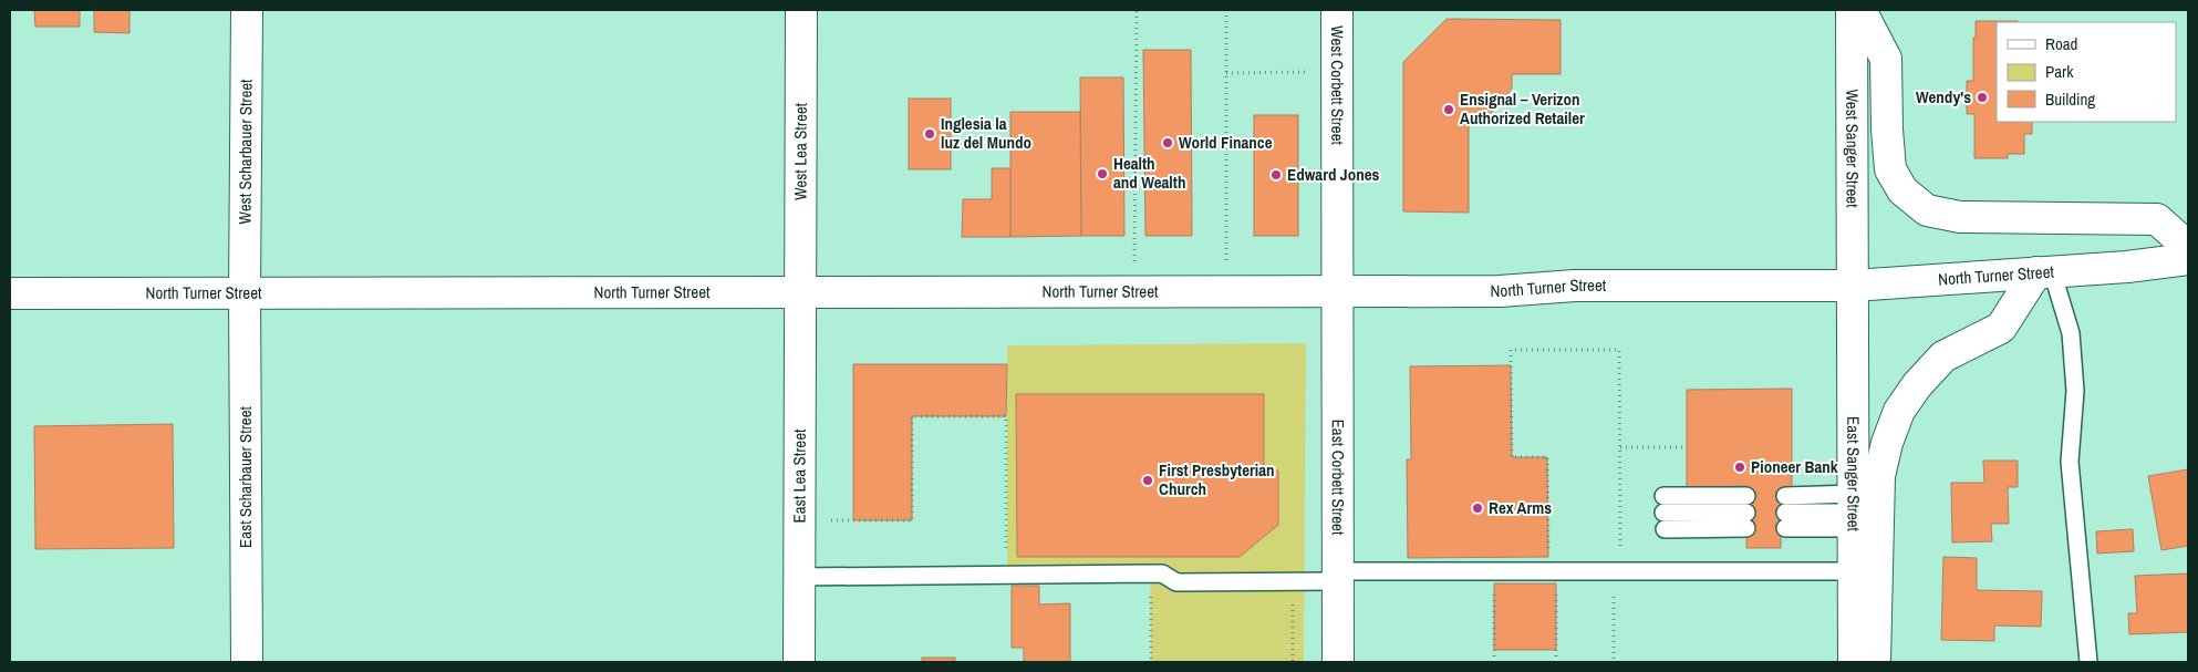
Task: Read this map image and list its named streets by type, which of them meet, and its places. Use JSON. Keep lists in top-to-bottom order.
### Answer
{
  "streets": {
    "main road": [
      "West Corbett Street",
      "West Sanger Street",
      "West Lea Street",
      "West Scharbauer Street",
      "North Turner Street",
      "East Sanger Street",
      "East Scharbauer Street",
      "East Lea Street",
      "East Corbett Street"
    ]
  },
  "crossings": [
    ["West Corbett Street", "North Turner Street"],
    ["West Corbett Street", "East Corbett Street"],
    ["West Sanger Street", "North Turner Street"],
    ["West Sanger Street", "East Sanger Street"],
    ["West Lea Street", "North Turner Street"],
    ["West Lea Street", "East Lea Street"],
    ["West Scharbauer Street", "North Turner Street"],
    ["West Scharbauer Street", "East Scharbauer Street"],
    ["North Turner Street", "East Sanger Street"],
    ["North Turner Street", "East Scharbauer Street"],
    ["North Turner Street", "East Lea Street"],
    ["North Turner Street", "East Corbett Street"]
  ],
  "places": [
    "Wendy's",
    "Ensignal – Verizon Authorized Retailer",
    "Inglesia la luz del Mundo",
    "World Finance",
    "Health and Wealth",
    "Edward Jones",
    "Pioneer Bank",
    "First Presbyterian Church",
    "Rex Arms"
  ],
  "legend": ["Road", "Park", "Building"]
}
